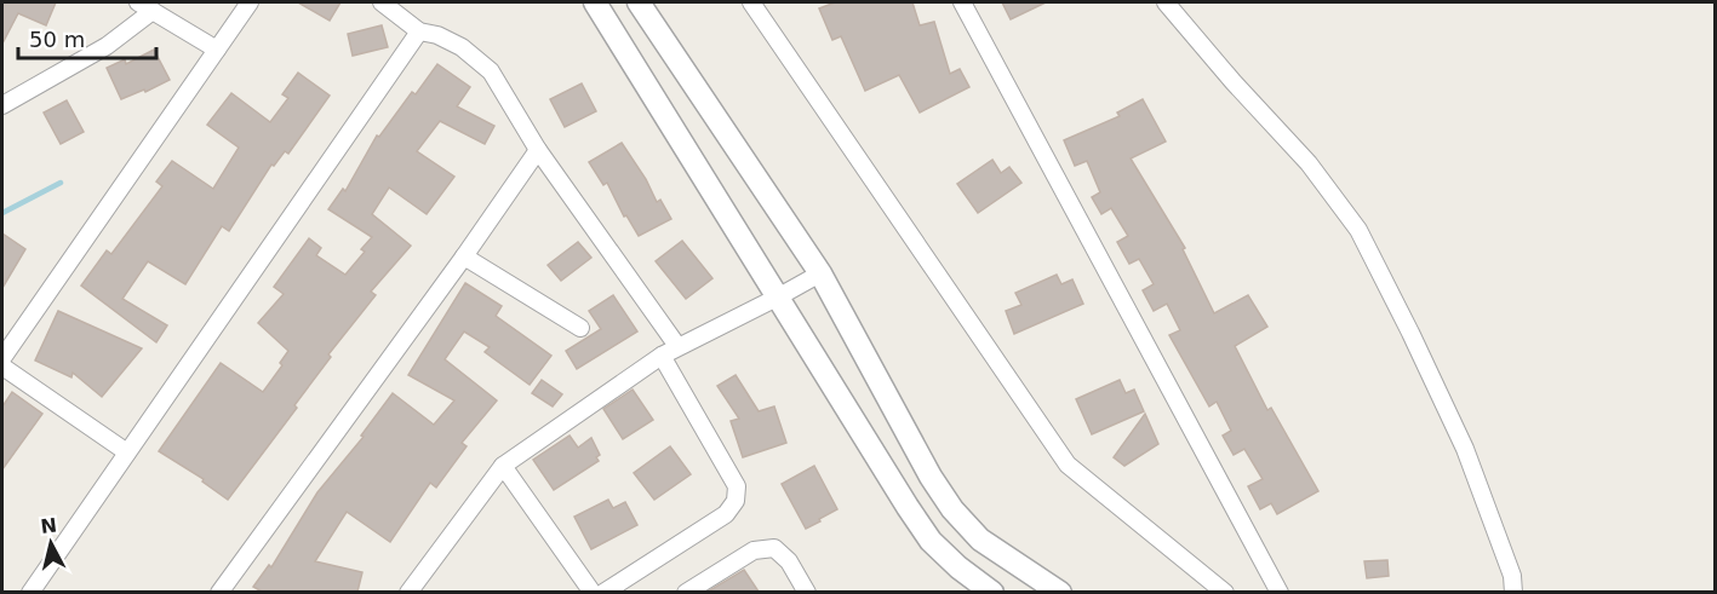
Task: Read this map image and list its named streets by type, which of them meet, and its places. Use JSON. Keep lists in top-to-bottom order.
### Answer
{
  "scale_bar": "50 m",
  "north": "top"
}
